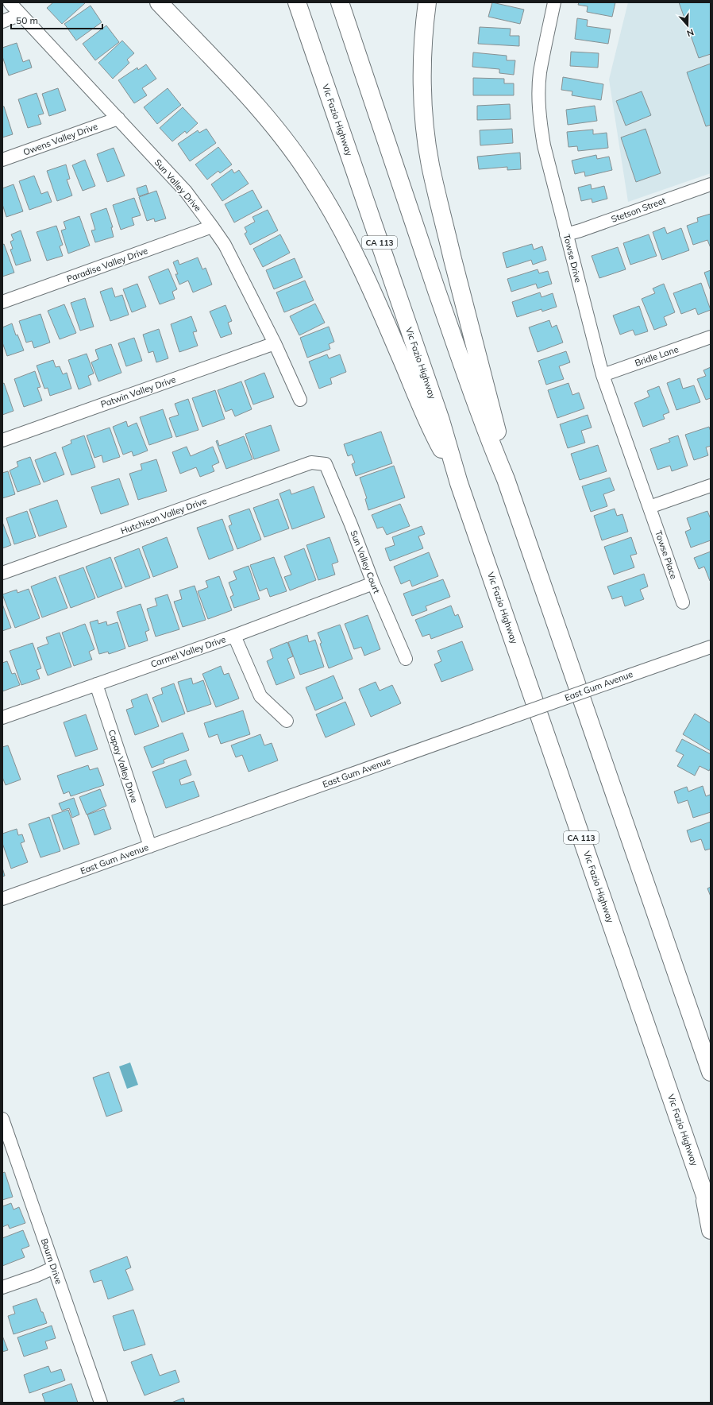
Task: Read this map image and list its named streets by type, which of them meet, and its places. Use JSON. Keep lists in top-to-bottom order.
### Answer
{
  "streets": {
    "highway": ["Vic Fazio Highway", "CA 113"],
    "street": [
      "Owens Valley Drive",
      "Sun Valley Drive",
      "Stetson Street",
      "Towse Drive",
      "Paradise Valley Drive",
      "Bridle Lane",
      "Patwin Valley Drive",
      "Hutchison Valley Drive",
      "Towse Place",
      "Sun Valley Court",
      "Carmel Valley Drive",
      "East Gum Avenue",
      "Capay Valley Drive",
      "Bourn Drive"
    ]
  },
  "crossings": [
    ["Owens Valley Drive", "Sun Valley Drive"],
    ["Sun Valley Drive", "Paradise Valley Drive"],
    ["Sun Valley Drive", "Patwin Valley Drive"],
    ["Stetson Street", "Towse Drive"],
    ["Towse Drive", "Bridle Lane"],
    ["Towse Drive", "Towse Place"],
    ["Hutchison Valley Drive", "Sun Valley Court"],
    ["Sun Valley Court", "Carmel Valley Drive"],
    ["Carmel Valley Drive", "Capay Valley Drive"],
    ["East Gum Avenue", "Capay Valley Drive"]
  ],
  "scale_bar": "50 m",
  "north": "bottom"
}
